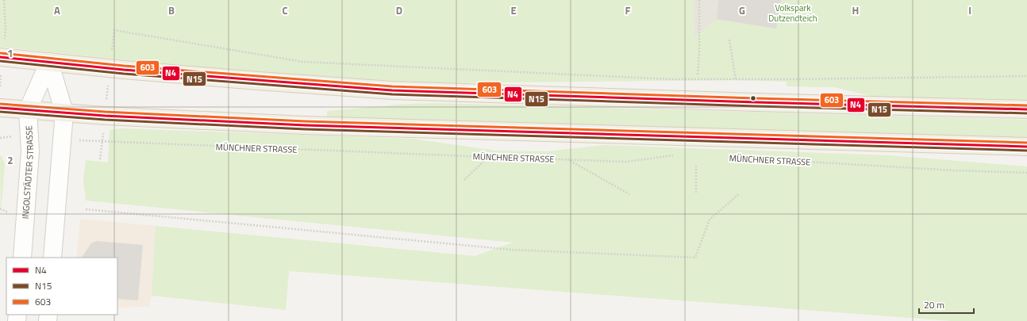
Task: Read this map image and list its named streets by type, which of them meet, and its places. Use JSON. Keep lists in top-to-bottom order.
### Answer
{
  "streets": {
    "street": ["INGOLSTÄDTER STRASSE"],
    "path": ["MÜNCHNER STRASSE"]
  },
  "parks": ["Volkspark Dutzendteich"],
  "lines": ["transit line 603", "transit line N4", "transit line N15"],
  "legend": ["N4", "N15", "603"],
  "scale_bar": "20 m",
  "grid": {
    "columns": [
      "A",
      "B",
      "C",
      "D",
      "E",
      "F",
      "G",
      "H",
      "I"
    ],
    "rows": ["1", "2"]
  }
}
